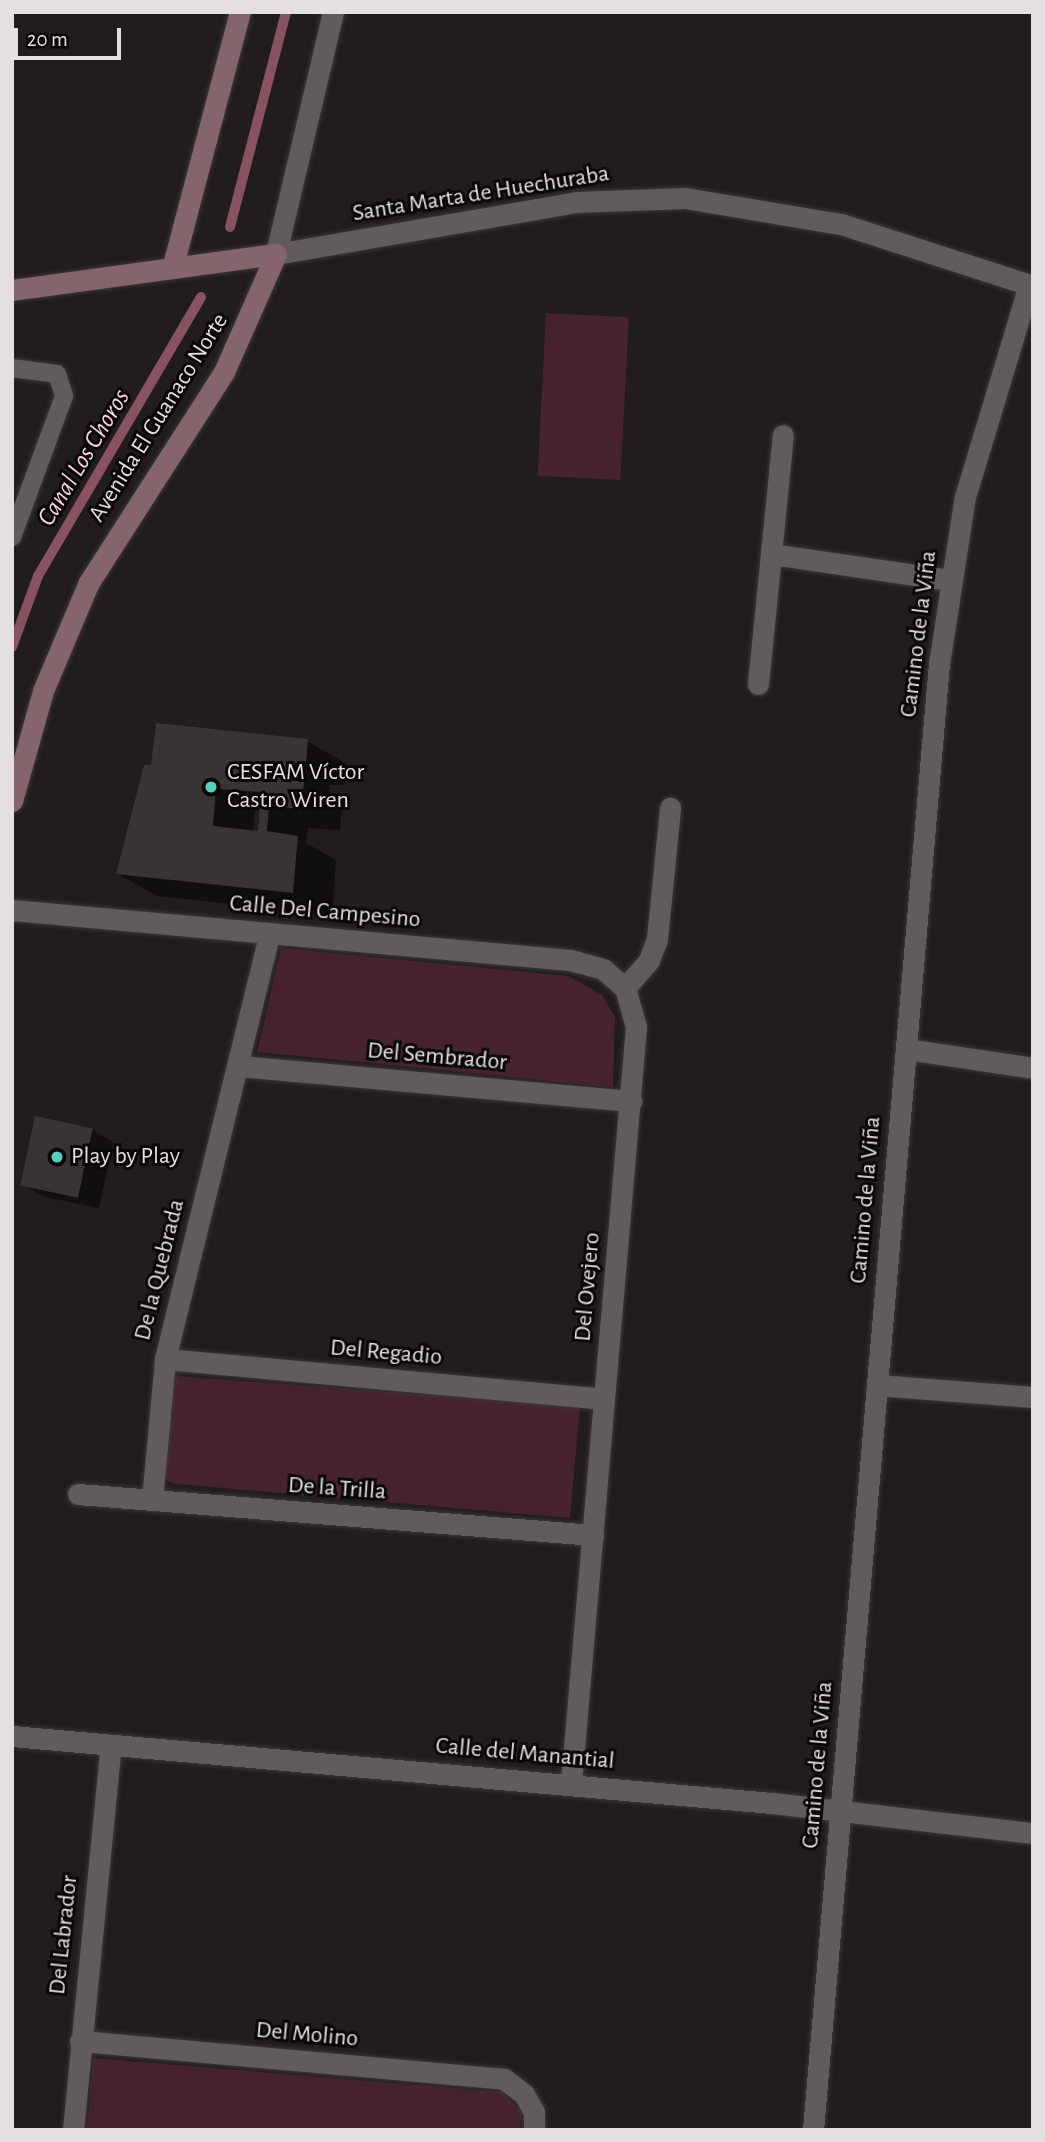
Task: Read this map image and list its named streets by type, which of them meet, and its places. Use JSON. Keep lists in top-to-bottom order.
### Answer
{
  "streets": {
    "street": [
      "Santa Marta de Huechuraba",
      "Avenida El Guanaco Norte",
      "Camino de la Viña",
      "Calle Del Campesino",
      "Del Sembrador",
      "De la Quebrada",
      "Del Ovejero",
      "Del Regadio",
      "De la Trilla",
      "Calle del Manantial",
      "Del Labrador",
      "Del Molino"
    ]
  },
  "crossings": [
    ["Santa Marta de Huechuraba", "Avenida El Guanaco Norte"],
    ["Santa Marta de Huechuraba", "Camino de la Viña"],
    ["Camino de la Viña", "Calle del Manantial"],
    ["Calle Del Campesino", "De la Quebrada"],
    ["Calle Del Campesino", "Del Ovejero"],
    ["Del Sembrador", "De la Quebrada"],
    ["Del Sembrador", "Del Ovejero"],
    ["De la Quebrada", "Del Regadio"],
    ["De la Quebrada", "De la Trilla"],
    ["Del Ovejero", "Del Regadio"],
    ["Del Ovejero", "De la Trilla"],
    ["Del Ovejero", "Calle del Manantial"],
    ["Calle del Manantial", "Del Labrador"],
    ["Del Labrador", "Del Molino"]
  ],
  "water": ["Canal Los Choros"],
  "places": ["CESFAM Víctor Castro Wiren", "Play by Play"],
  "scale_bar": "20 m"
}
